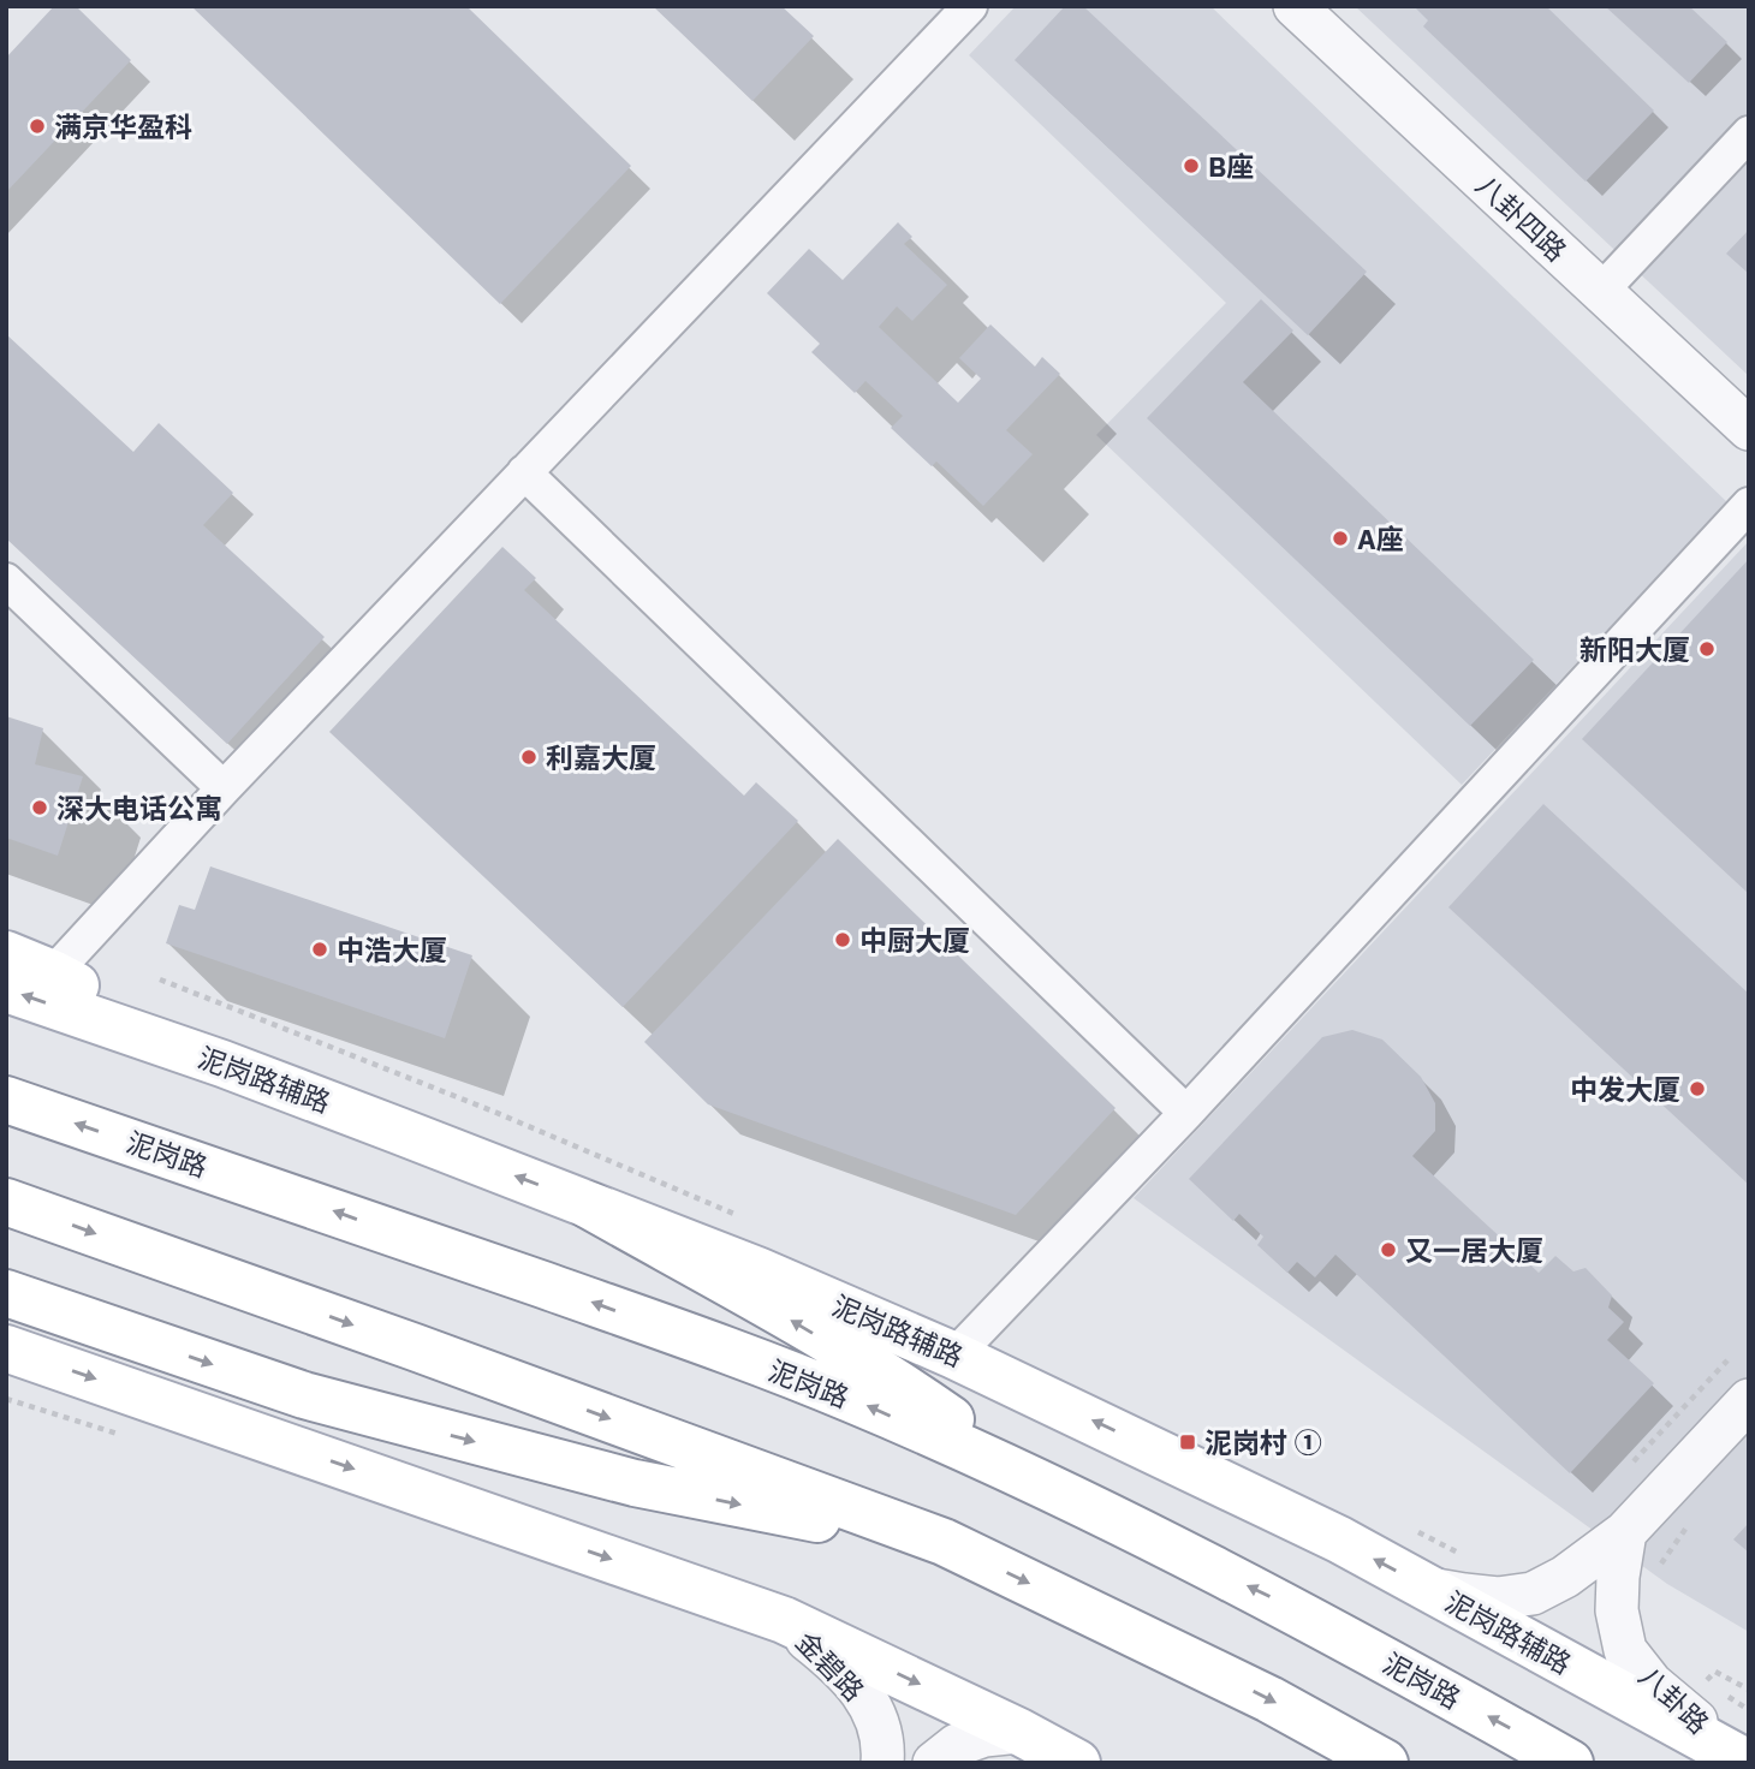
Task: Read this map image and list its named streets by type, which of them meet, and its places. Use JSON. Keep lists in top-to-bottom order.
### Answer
{
  "streets": {
    "main road": ["泥岗路辅路", "泥岗路"],
    "street": ["八卦四路", "金碧路", "八卦路"]
  },
  "crossings": [
    ["泥岗路辅路", "八卦路"]
  ],
  "places": {
    "other": [
      "满京华盈科",
      "B座",
      "A座",
      "新阳大厦",
      "利嘉大厦",
      "深大电话公寓",
      "中厨大厦",
      "中浩大厦",
      "中发大厦",
      "又一居大厦"
    ],
    "transit": ["泥岗村 ①"]
  }
}
